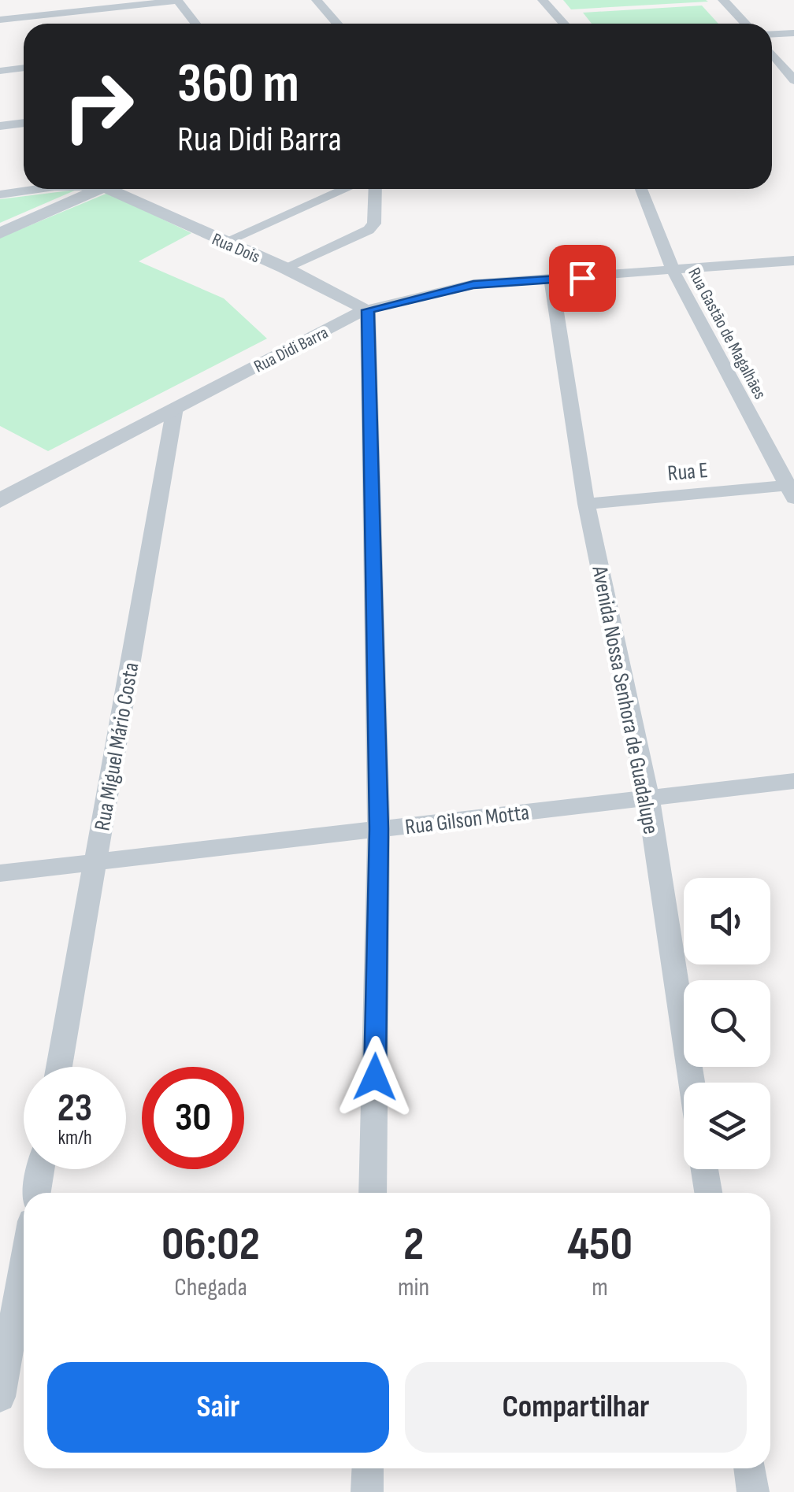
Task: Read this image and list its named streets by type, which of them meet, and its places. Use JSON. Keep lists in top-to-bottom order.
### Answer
{
  "streets": {
    "street": [
      "Rua Dois",
      "Rua Gastão de Magalhães",
      "Rua Didi Barra",
      "Rua E",
      "Avenida Nossa Senhora de Guadalupe",
      "Rua Miguel Mário Costa",
      "Rua Gilson Motta"
    ]
  },
  "crossings": [
    ["Rua Dois", "Rua Didi Barra"],
    ["Rua Gastão de Magalhães", "Rua Didi Barra"],
    ["Rua Gastão de Magalhães", "Rua E"],
    ["Rua Didi Barra", "Avenida Nossa Senhora de Guadalupe"],
    ["Rua Didi Barra", "Rua Miguel Mário Costa"],
    ["Rua E", "Avenida Nossa Senhora de Guadalupe"],
    ["Avenida Nossa Senhora de Guadalupe", "Rua Gilson Motta"],
    ["Rua Miguel Mário Costa", "Rua Gilson Motta"]
  ],
  "page": {
    "turn": ["360 m", "Rua Didi Barra"],
    "speed": "23 km/h",
    "limit": "30",
    "eta": [
      "06:02",
      "Chegada",
      "2",
      "min",
      "450",
      "m"
    ],
    "buttons": ["Sair", "Compartilhar"]
  }
}
